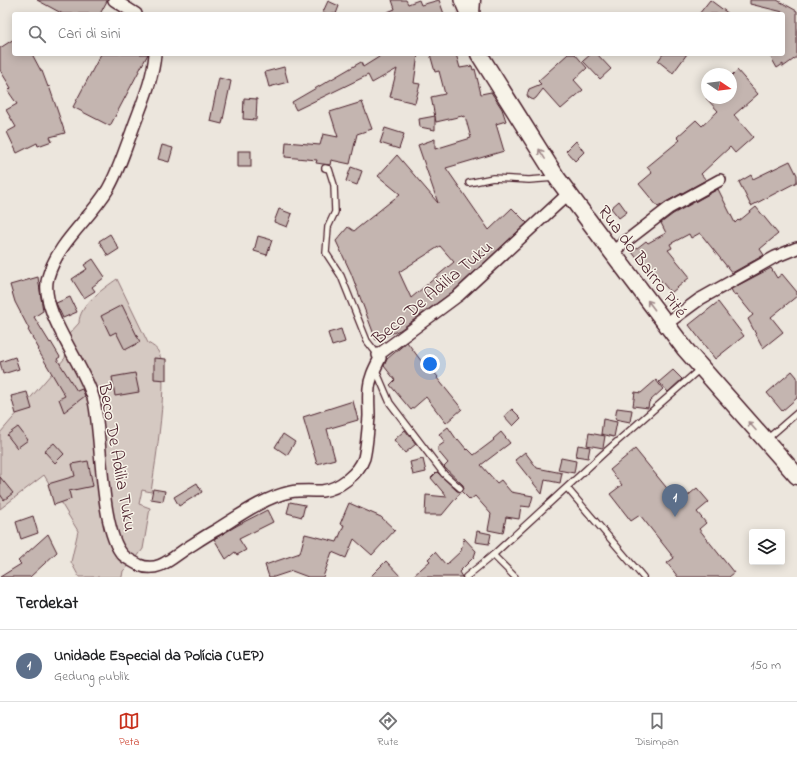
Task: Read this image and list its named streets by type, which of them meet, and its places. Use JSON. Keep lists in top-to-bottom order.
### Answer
{
  "streets": {
    "main road": ["Rua do Bairro Pité"],
    "street": ["Beco De Adilia Tuku"]
  },
  "crossings": [
    ["Rua do Bairro Pité", "Beco De Adilia Tuku"]
  ],
  "one_way": ["Rua do Bairro Pité"],
  "north": "right",
  "page": {
    "search": "Cari di sini",
    "pins": "1",
    "heading": "Terdekat",
    "list": [
      {
        "mark": "1",
        "name": "Unidade Especial da Polícia (UEP)",
        "note": "Gedung publik",
        "value": "150 m"
      }
    ],
    "nav": ["Peta", "Rute", "Disimpan"]
  }
}
